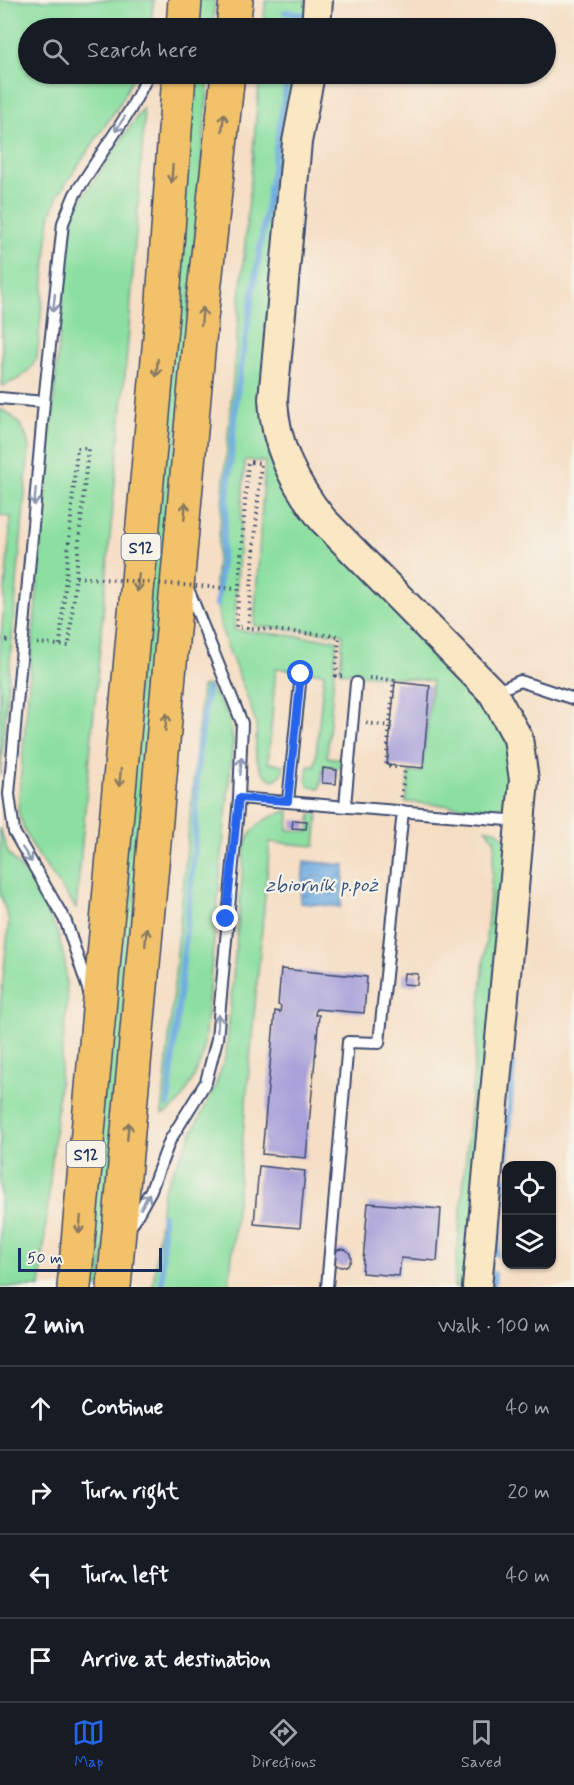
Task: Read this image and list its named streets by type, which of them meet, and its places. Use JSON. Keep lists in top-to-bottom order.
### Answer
{
  "streets": {
    "highway": ["S12"]
  },
  "water": ["zbiornik p.poż"],
  "scale_bar": "50 m",
  "page": {
    "search": "Search here",
    "scale": "50 m",
    "heading": ["2 min", "Walk · 100 m"],
    "list": [
      ["Continue", "40 m"],
      ["Turn right", "20 m"],
      ["Turn left", "40 m"],
      "Arrive at destination"
    ],
    "nav": ["Map", "Directions", "Saved"]
  }
}
